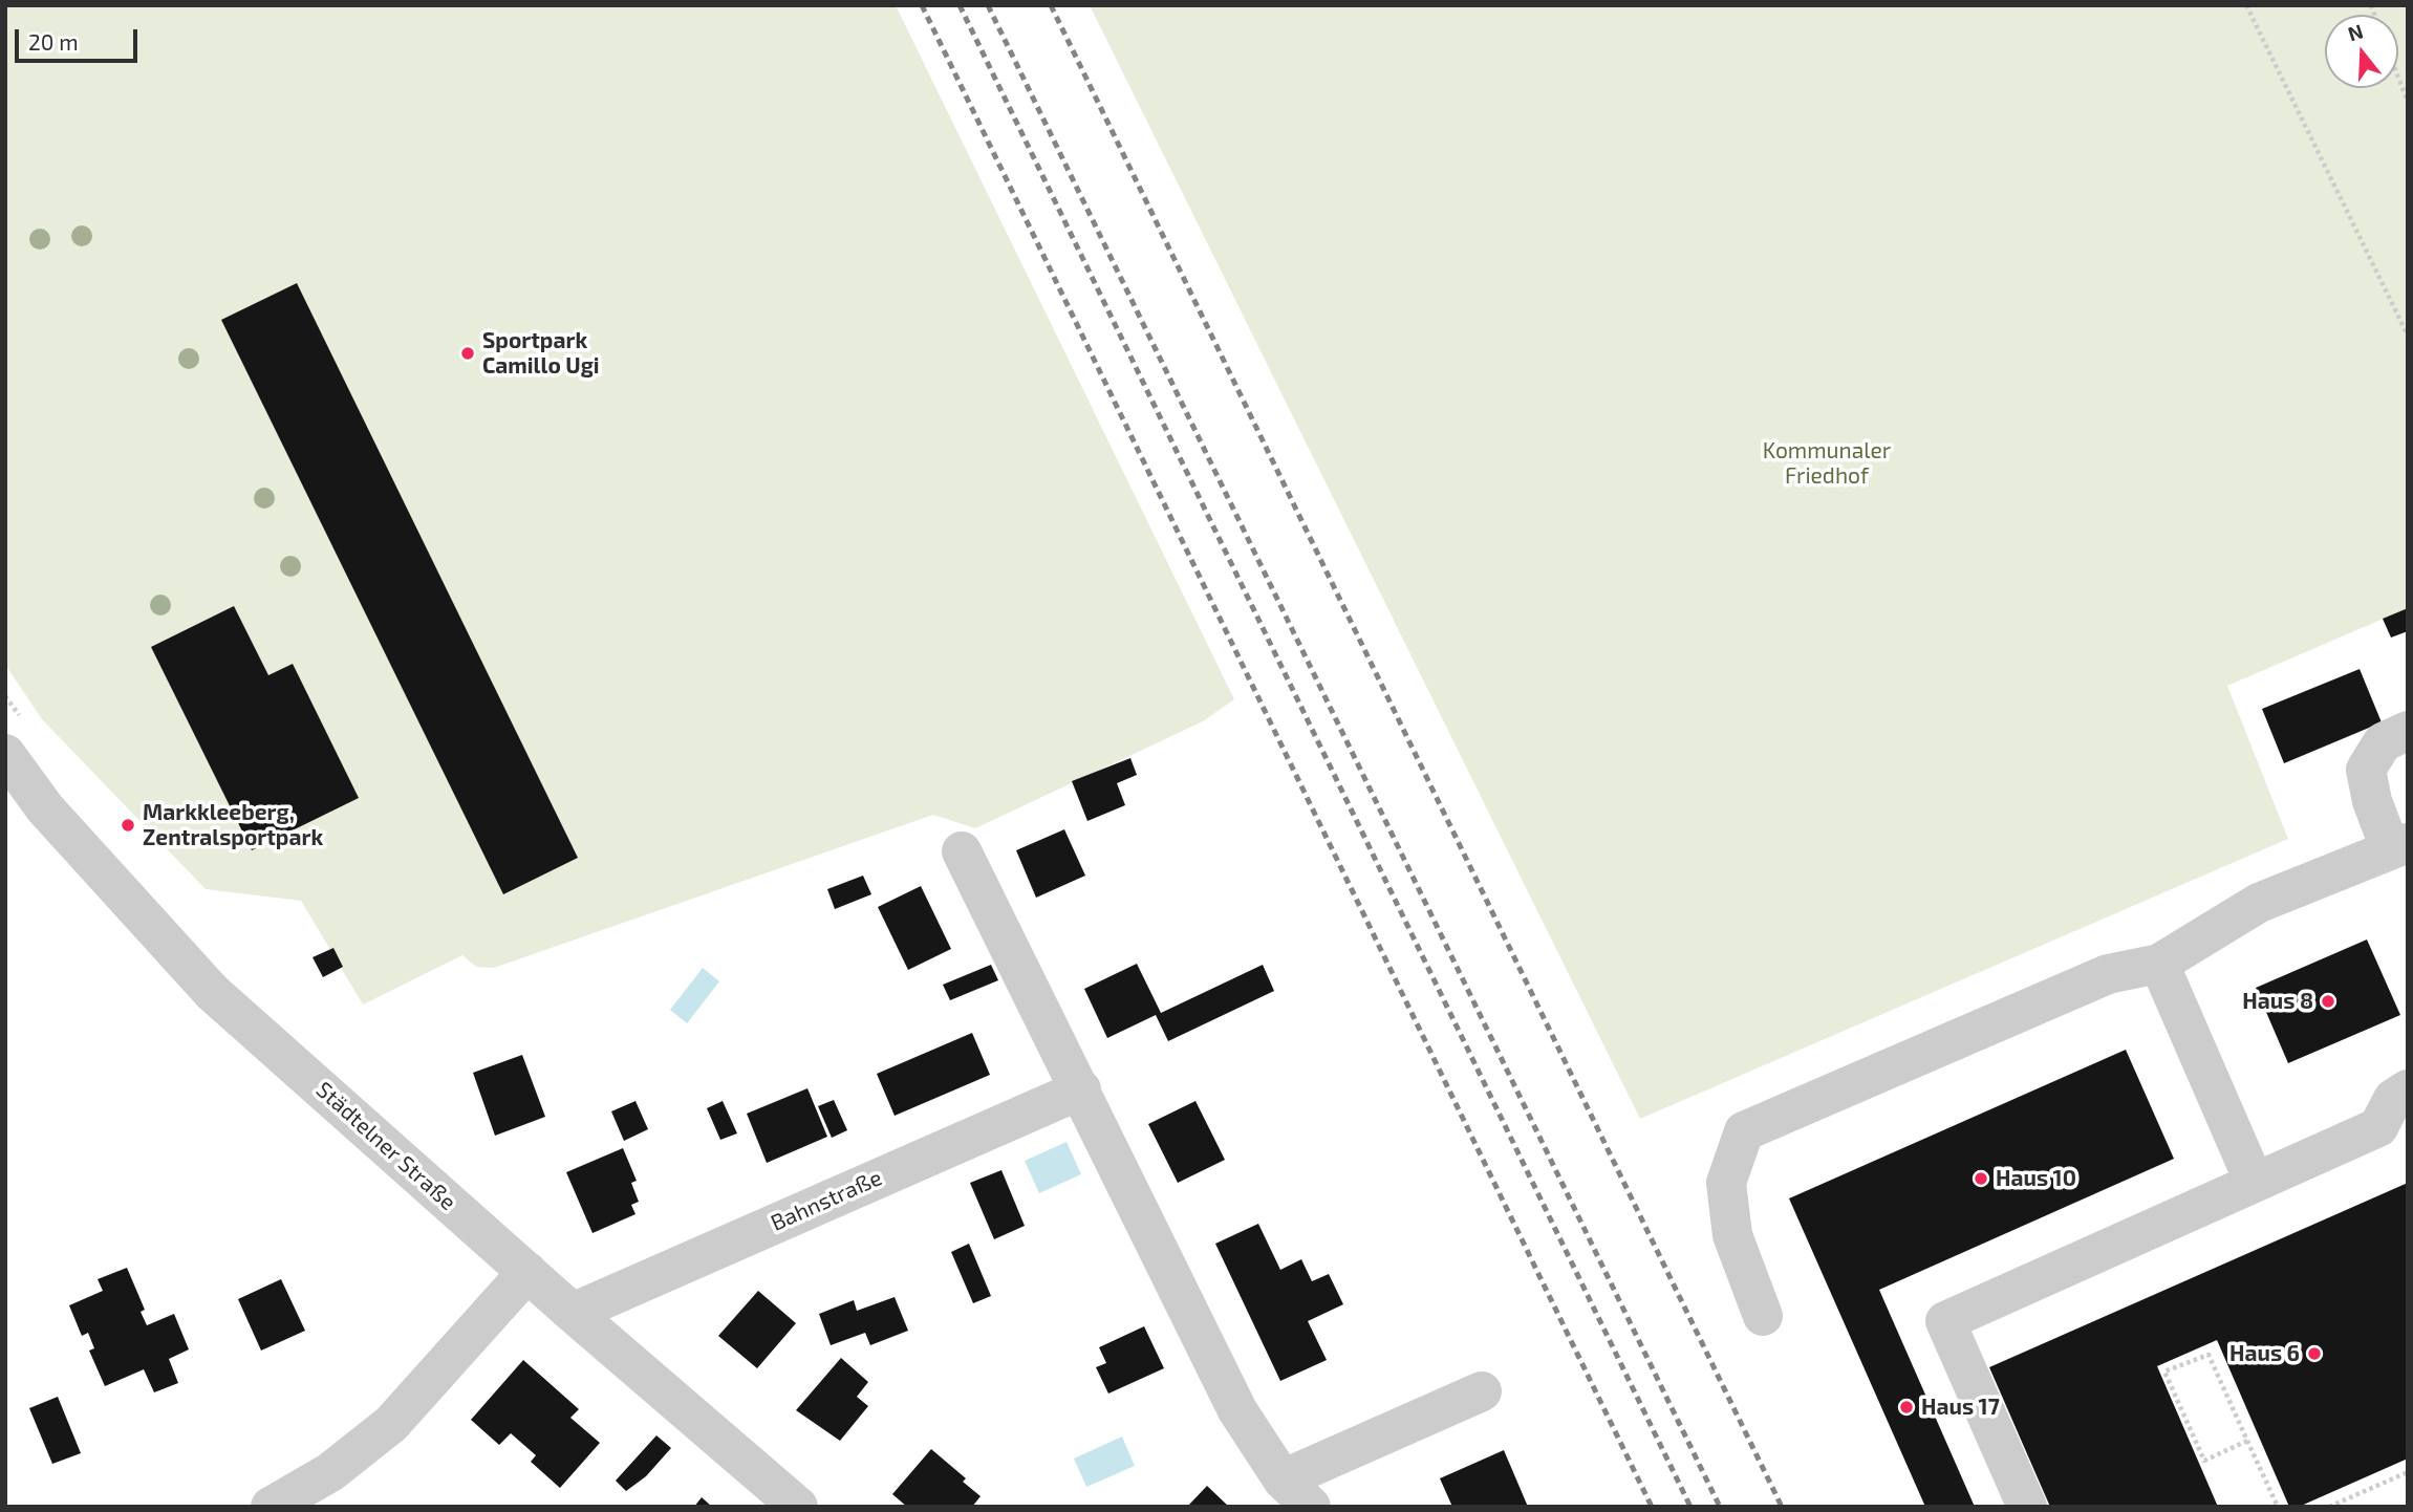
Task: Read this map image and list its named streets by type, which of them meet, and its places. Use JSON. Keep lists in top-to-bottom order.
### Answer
{
  "streets": {
    "street": ["Städtelner Straße", "Bahnstraße"]
  },
  "crossings": [
    ["Städtelner Straße", "Bahnstraße"]
  ],
  "parks": ["Kommunaler Friedhof"],
  "places": [
    "Sportpark Camillo Ugi",
    "Markkleeberg, Zentralsportpark",
    "Haus 8",
    "Haus 10",
    "Haus 6",
    "Haus 17"
  ],
  "scale_bar": "20 m",
  "north": "top"
}
